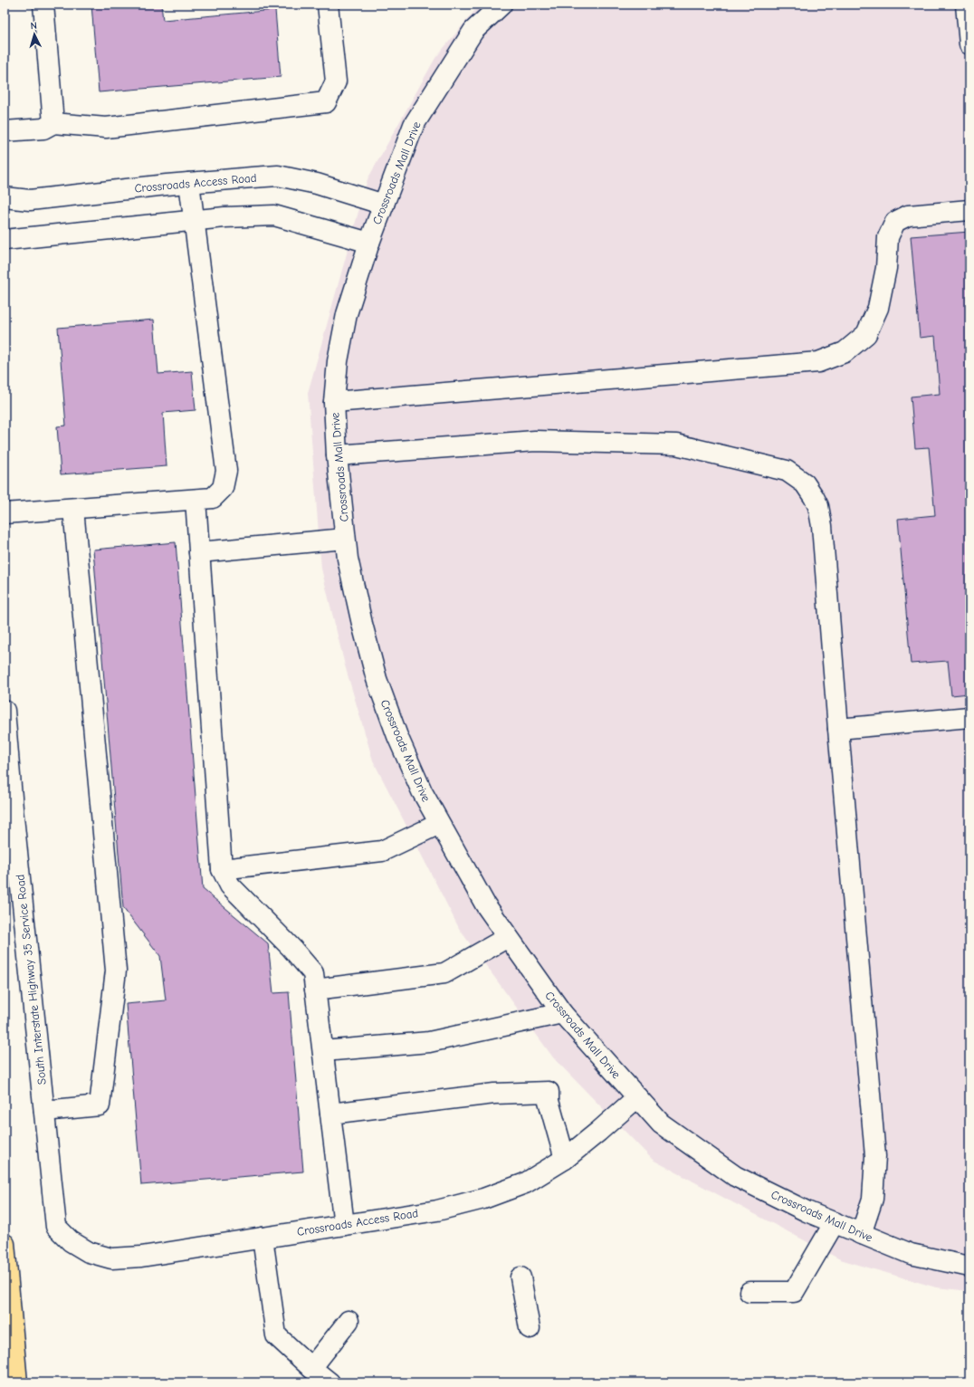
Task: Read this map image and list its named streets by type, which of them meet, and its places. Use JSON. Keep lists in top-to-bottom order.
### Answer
{
  "streets": {
    "street": ["Crossroads Mall Drive", "Crossroads Access Road", "South Interstate Highway 35 Service Road"]
  },
  "crossings": [
    ["Crossroads Mall Drive", "Crossroads Access Road"],
    ["Crossroads Access Road", "South Interstate Highway 35 Service Road"]
  ],
  "north": "top"
}
